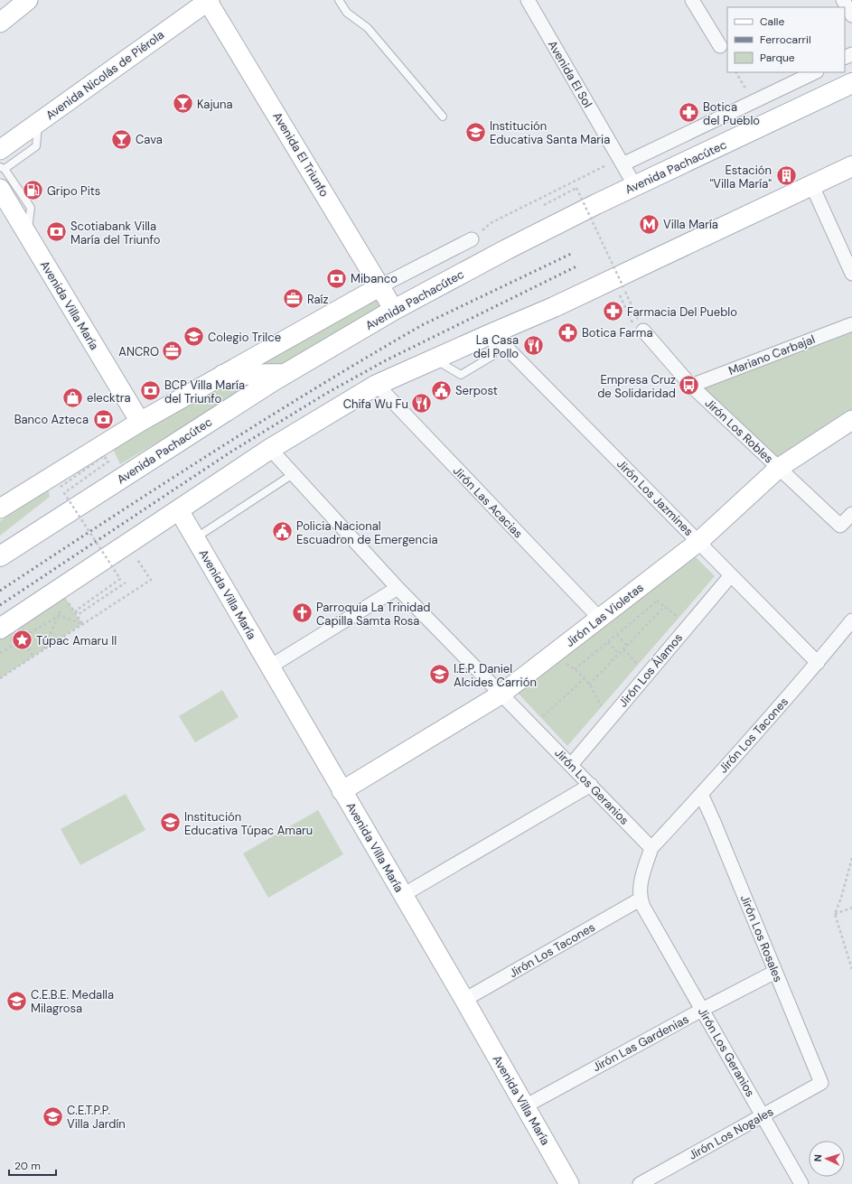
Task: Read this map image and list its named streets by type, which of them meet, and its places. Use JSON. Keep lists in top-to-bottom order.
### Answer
{
  "streets": {
    "main road": ["Avenida Pachacútec"],
    "street": [
      "Avenida El Sol",
      "Avenida Nicolás de Piérola",
      "Avenida El Triunfo",
      "Avenida Villa María",
      "Mariano Carbajal",
      "Jirón Los Robles",
      "Jirón Los Jazmines",
      "Jirón Las Acacias",
      "Jirón Las Violetas",
      "Jirón Los Álamos",
      "Jirón Los Tacones",
      "Jirón Los Geranios",
      "Jirón Los Rosales",
      "Jirón Las Gardenias",
      "Jirón Los Nogales"
    ]
  },
  "crossings": [
    ["Avenida El Sol", "Avenida Pachacútec"],
    ["Avenida Nicolás de Piérola", "Avenida El Triunfo"],
    ["Avenida El Triunfo", "Avenida Pachacútec"],
    ["Avenida Villa María", "Jirón Las Violetas"],
    ["Avenida Villa María", "Jirón Los Tacones"],
    ["Avenida Villa María", "Jirón Las Gardenias"],
    ["Mariano Carbajal", "Jirón Los Robles"],
    ["Jirón Los Robles", "Jirón Las Violetas"],
    ["Jirón Los Jazmines", "Jirón Las Violetas"],
    ["Jirón Los Jazmines", "Jirón Los Álamos"],
    ["Jirón Los Jazmines", "Jirón Los Tacones"],
    ["Jirón Las Acacias", "Jirón Las Violetas"],
    ["Jirón Las Violetas", "Jirón Los Geranios"],
    ["Jirón Los Álamos", "Jirón Los Geranios"],
    ["Jirón Los Tacones", "Jirón Los Geranios"],
    ["Jirón Los Tacones", "Jirón Los Rosales"],
    ["Jirón Los Geranios", "Jirón Las Gardenias"],
    ["Jirón Los Geranios", "Jirón Los Nogales"],
    ["Jirón Los Rosales", "Jirón Las Gardenias"],
    ["Jirón Los Rosales", "Jirón Los Nogales"]
  ],
  "places": {
    "bar": ["Kajuna", "Cava"],
    "pharmacy": ["Botica del Pueblo", "Farmacia Del Pueblo", "Botica Farma"],
    "school or university": [
      "Institución Educativa Santa Maria",
      "Colegio Trilce",
      "I.E.P. Daniel Alcides Carrión",
      "Institución Educativa Túpac Amaru",
      "C.E.B.E. Medalla Milagrosa",
      "C.E.T.P.P. Villa Jardín"
    ],
    "building": ["Estación \"Villa María\""],
    "fuel station": ["Gripo Pits"],
    "metro station": ["Villa María"],
    "bank": [
      "Scotiabank Villa María del Triunfo",
      "Mibanco",
      "BCP Villa María del Triunfo",
      "Banco Azteca"
    ],
    "office": ["Raíz", "ANCRO"],
    "restaurant": ["La Casa del Pollo", "Chifa Wu Fu"],
    "bus stop": ["Empresa Cruz de Solidaridad"],
    "public building": ["Serpost", "Policia Nacional Escuadron de Emergencia"],
    "shop": ["elecktra"],
    "church": ["Parroquia La Trinidad Capilla Samta Rosa"],
    "place": ["Túpac Amaru II"]
  },
  "legend": ["Calle", "Ferrocarril", "Parque"],
  "scale_bar": "20 m",
  "north": "left"
}
